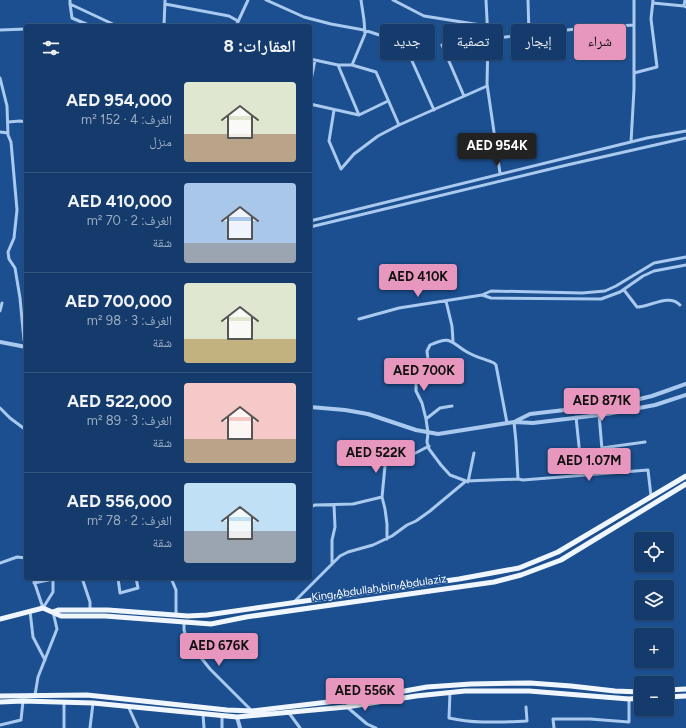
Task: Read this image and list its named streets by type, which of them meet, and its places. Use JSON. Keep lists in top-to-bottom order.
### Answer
{
  "streets": {
    "main road": ["King Abdullah bin Abdulaziz"]
  },
  "page": {
    "chip": [
      "شراء",
      "إيجار",
      "تصفية",
      "جديد"
    ],
    "heading": "العقارات: 8",
    "list": [
      {
        "name": "AED 954,000",
        "note": "الغرف: 4 · 152 m² · منزل"
      },
      {
        "name": "AED 410,000",
        "note": "الغرف: 2 · 70 m² · شقة"
      },
      {
        "name": "AED 700,000",
        "note": "الغرف: 3 · 98 m² · شقة"
      },
      {
        "name": "AED 522,000",
        "note": "الغرف: 3 · 89 m² · شقة"
      },
      {
        "name": "AED 556,000",
        "note": "الغرف: 2 · 78 m² · شقة"
      }
    ],
    "price": [
      "AED 954K",
      "AED 410K",
      "AED 700K",
      "AED 871K",
      "AED 522K",
      "AED 1.07M",
      "AED 676K",
      "AED 556K"
    ],
    "map_buttons": ["+", "−"]
  }
}
